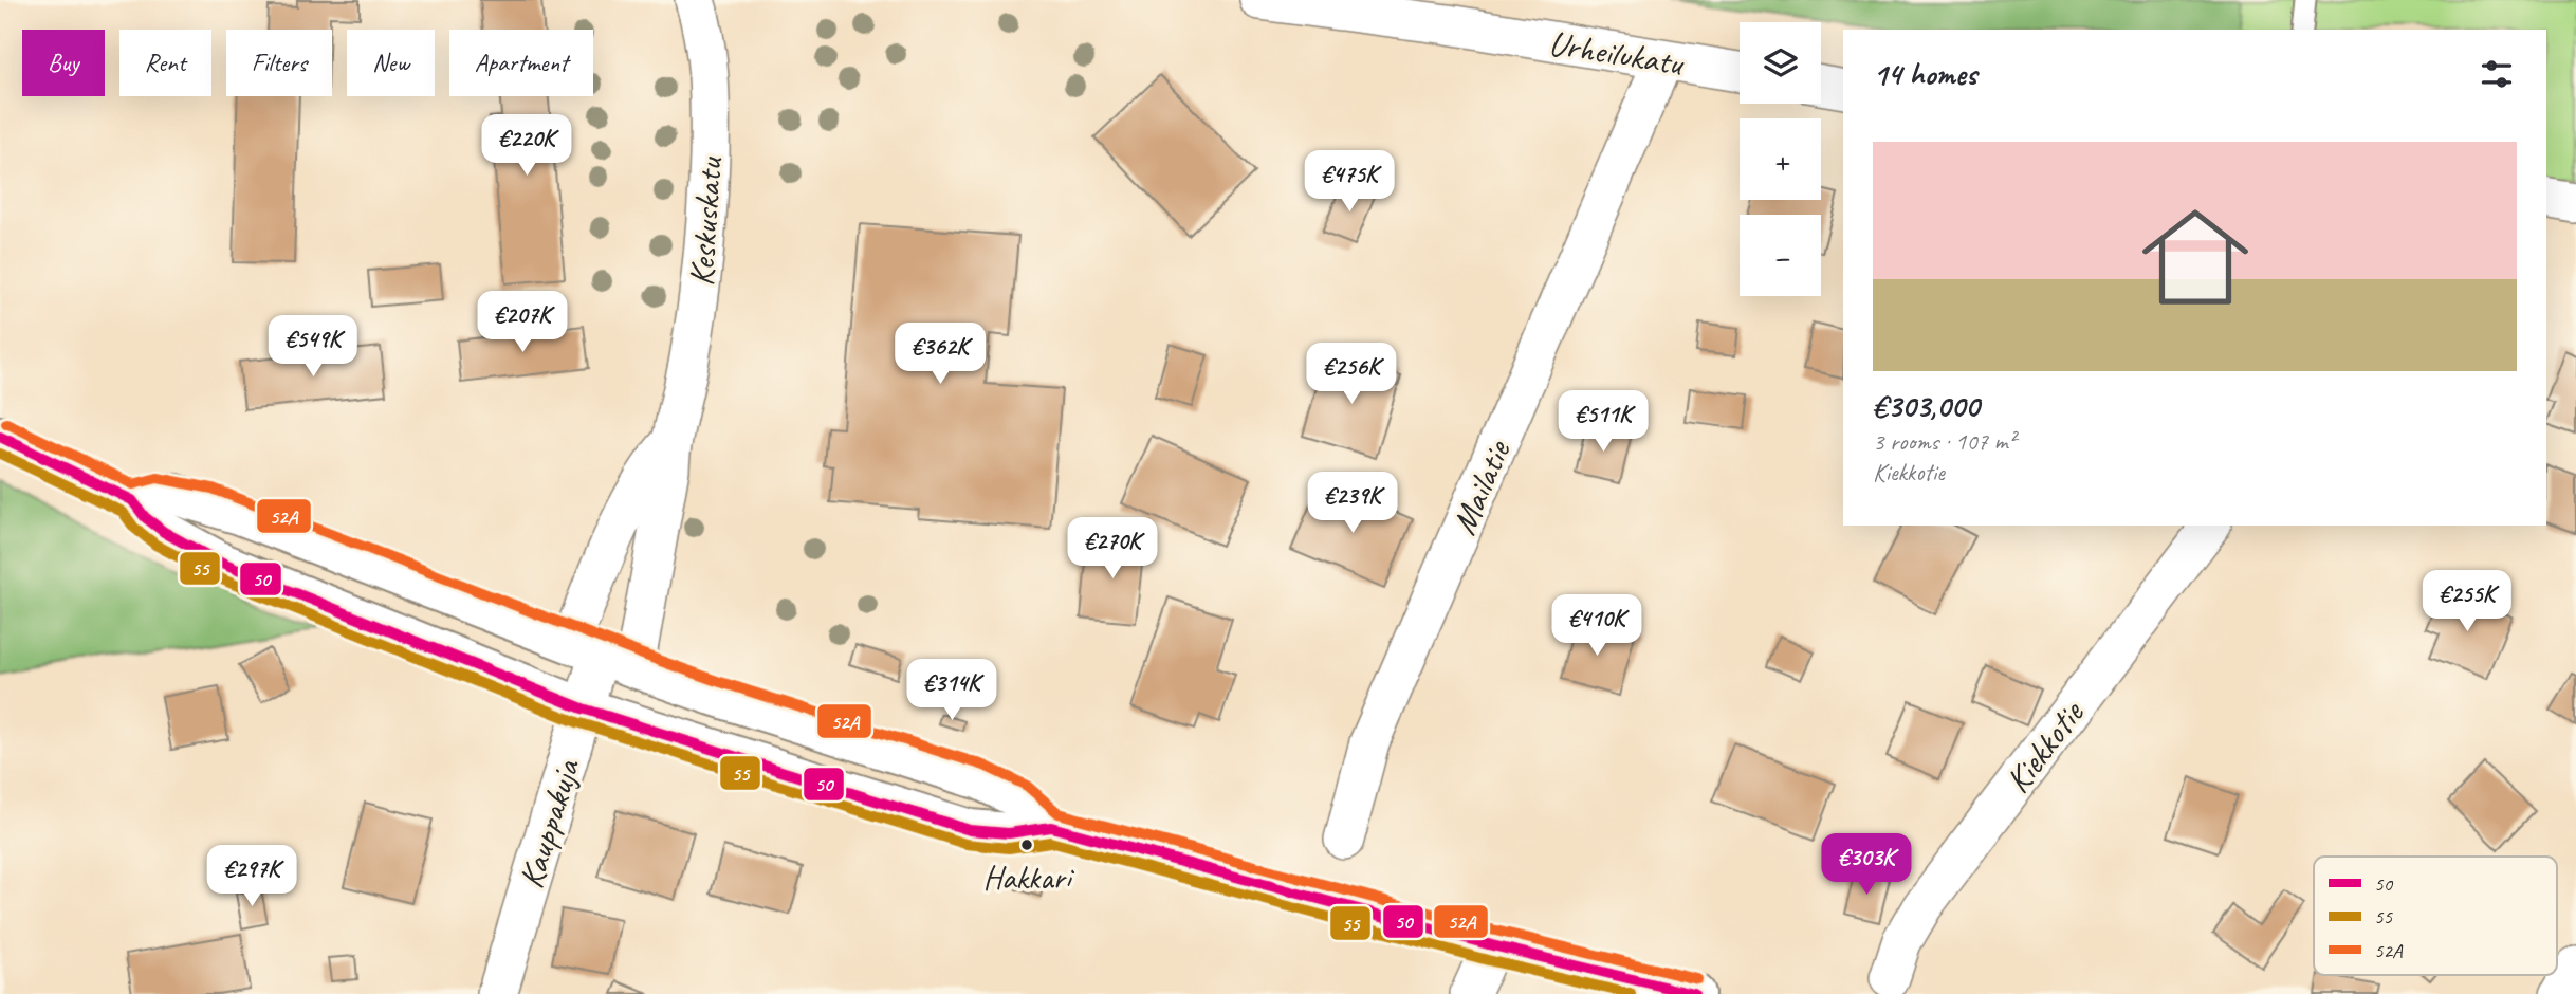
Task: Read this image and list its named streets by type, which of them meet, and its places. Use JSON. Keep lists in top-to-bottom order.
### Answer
{
  "streets": {
    "street": [
      "Urheilukatu",
      "Keskuskatu",
      "Mailatie",
      "Kiekkotie",
      "Kauppakuja"
    ]
  },
  "crossings": [
    ["Urheilukatu", "Mailatie"],
    ["Keskuskatu", "Kauppakuja"]
  ],
  "places": ["Hakkari"],
  "lines": ["transit line 52A", "transit line 50", "transit line 55"],
  "legend": ["50", "55", "52A"],
  "page": {
    "map_buttons": ["+", "−"],
    "chip": [
      "Buy",
      "Rent",
      "Filters",
      "New",
      "Apartment"
    ],
    "heading": "14 homes",
    "price": [
      "€220K",
      "€475K",
      "€207K",
      "€549K",
      "€362K",
      "€256K",
      "€511K",
      "€239K",
      "€270K",
      "€255K",
      "€410K",
      "€314K",
      "€303K",
      "€297K"
    ],
    "list": [
      {
        "name": "€303,000",
        "note": "3 rooms · 107 m² · Kiekkotie"
      }
    ]
  }
}
